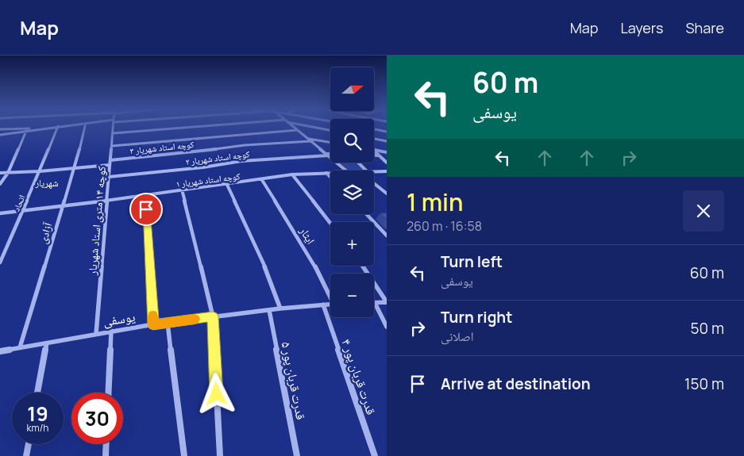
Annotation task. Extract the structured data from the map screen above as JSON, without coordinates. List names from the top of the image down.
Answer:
{
  "streets": {
    "street": [
      "کوچه استاد شهریار ۳",
      "کوچه استاد شهریار ۲",
      "کوچه استاد شهریار ۱",
      "اتحاد",
      "کوچه ۱۴ متری استاد شهریار",
      "آزادی",
      "ایثار",
      "یوسفی",
      "قدرت قربان پور ۴",
      "قدرت قربان پور ۵"
    ]
  },
  "crossings": [
    ["کوچه استاد شهریار ۳", "کوچه ۱۴ متری استاد شهریار"],
    ["کوچه استاد شهریار ۲", "کوچه ۱۴ متری استاد شهریار"],
    ["کوچه استاد شهریار ۱", "اتحاد"],
    ["کوچه استاد شهریار ۱", "کوچه ۱۴ متری استاد شهریار"],
    ["کوچه استاد شهریار ۱", "آزادی"],
    ["کوچه استاد شهریار ۱", "ایثار"],
    ["کوچه ۱۴ متری استاد شهریار", "یوسفی"],
    ["آزادی", "یوسفی"],
    ["یوسفی", "قدرت قربان پور ۴"],
    ["یوسفی", "قدرت قربان پور ۵"]
  ],
  "districts": ["شهریار"],
  "north": "right",
  "page": {
    "header": "Map",
    "nav": ["Map", "Layers", "Share"],
    "turn": ["60 m", "یوسفی"],
    "map_buttons": ["+", "−"],
    "heading": ["1 min", "260 m · 16:58"],
    "list": [
      {
        "name": "Turn left",
        "note": "یوسفی",
        "value": "60 m"
      },
      {
        "name": "Turn right",
        "note": "اصلانی",
        "value": "50 m"
      },
      {
        "name": "Arrive at destination",
        "value": "150 m"
      }
    ],
    "speed": "19 km/h",
    "limit": "30"
  }
}
